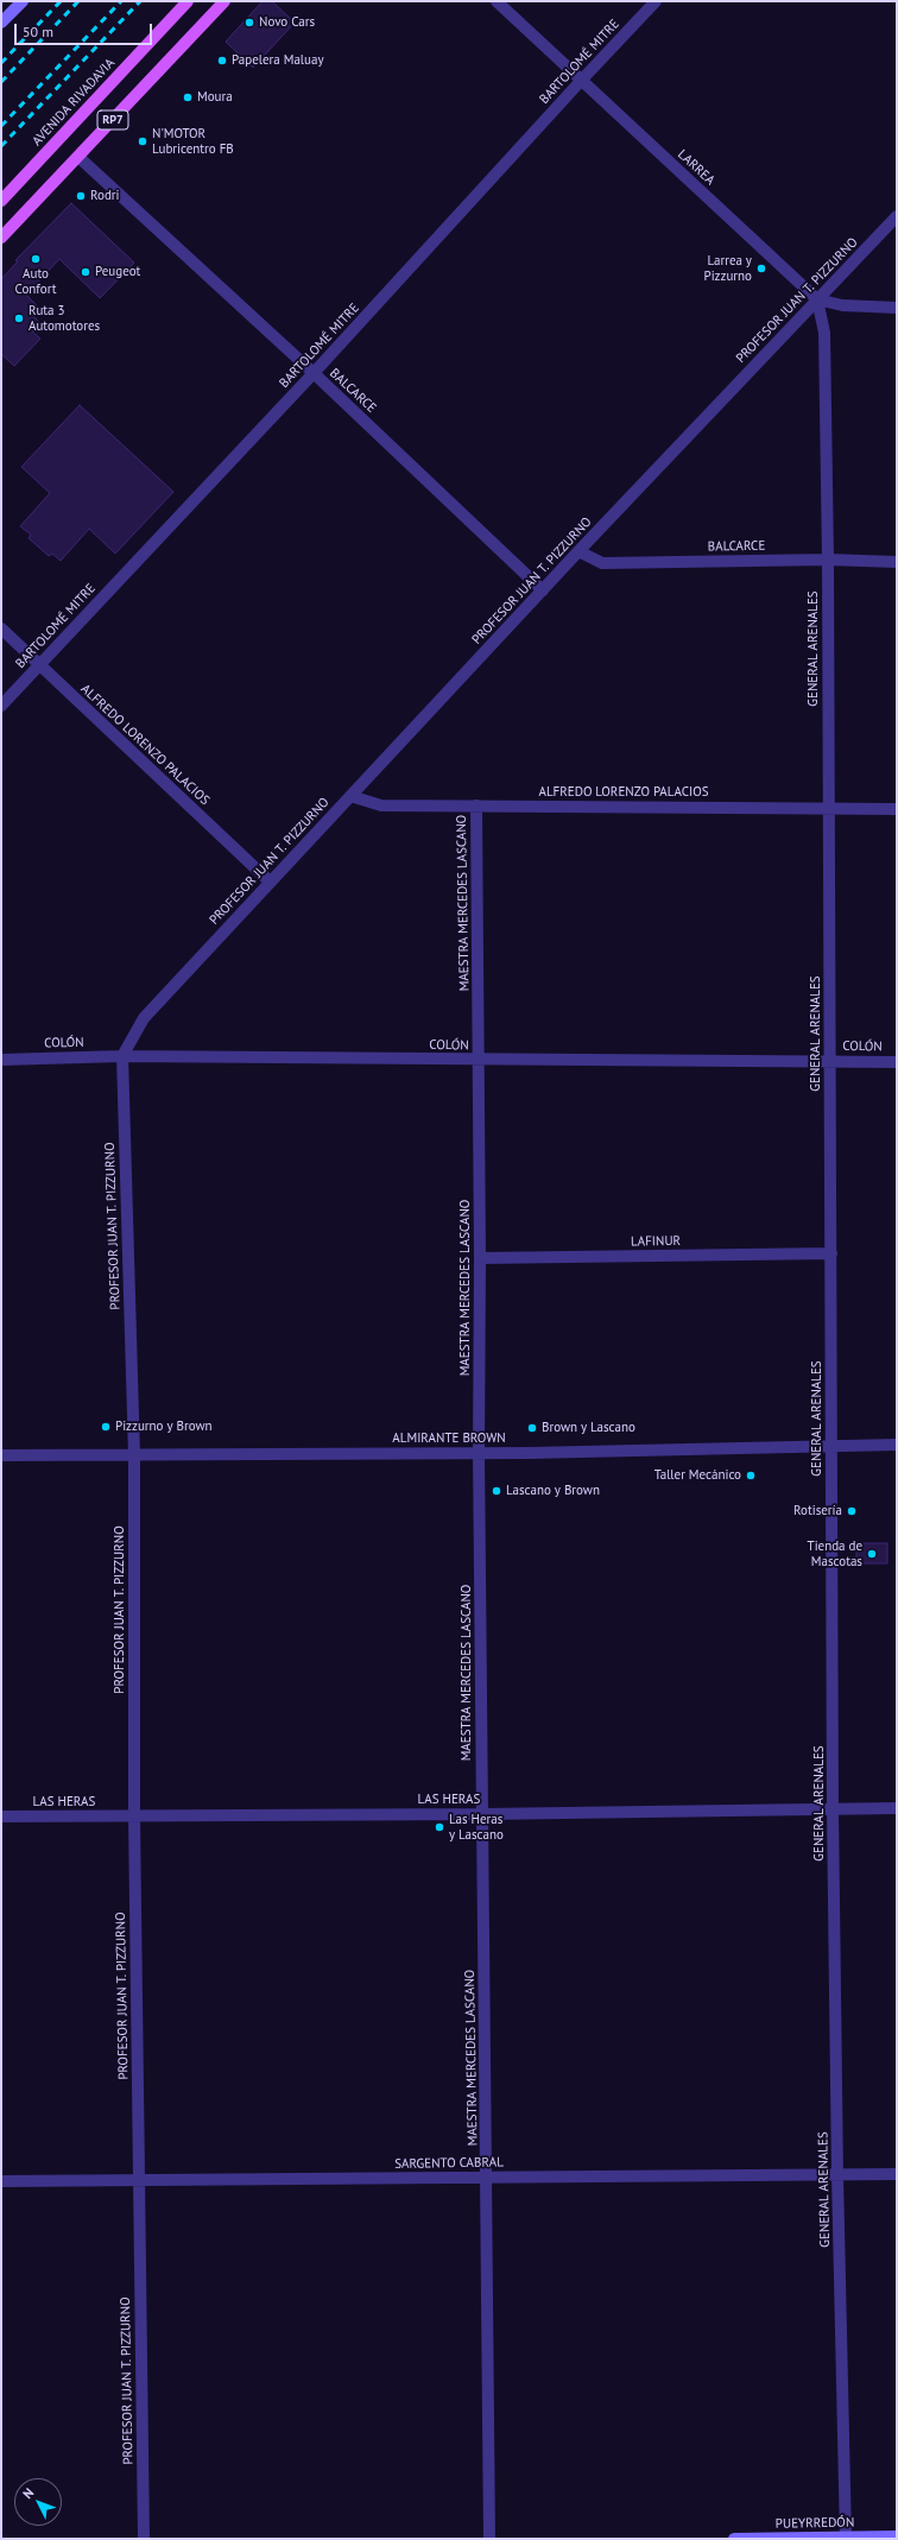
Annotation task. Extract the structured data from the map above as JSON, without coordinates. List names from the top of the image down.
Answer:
{
  "streets": {
    "main road": ["AVENIDA RIVADAVIA", "RP7"],
    "street": [
      "BARTOLOMÉ MITRE",
      "LARREA",
      "PROFESOR JUAN T. PIZZURNO",
      "BALCARCE",
      "GENERAL ARENALES",
      "ALFREDO LORENZO PALACIOS",
      "MAESTRA MERCEDES LASCANO",
      "COLÓN",
      "LAFINUR",
      "ALMIRANTE BROWN",
      "LAS HERAS",
      "SARGENTO CABRAL",
      "PUEYRREDÓN"
    ]
  },
  "crossings": [
    ["BARTOLOMÉ MITRE", "LARREA"],
    ["BARTOLOMÉ MITRE", "BALCARCE"],
    ["BARTOLOMÉ MITRE", "ALFREDO LORENZO PALACIOS"],
    ["RP7", "BALCARCE"],
    ["LARREA", "PROFESOR JUAN T. PIZZURNO"],
    ["LARREA", "GENERAL ARENALES"],
    ["PROFESOR JUAN T. PIZZURNO", "BALCARCE"],
    ["PROFESOR JUAN T. PIZZURNO", "GENERAL ARENALES"],
    ["PROFESOR JUAN T. PIZZURNO", "ALFREDO LORENZO PALACIOS"],
    ["PROFESOR JUAN T. PIZZURNO", "COLÓN"],
    ["PROFESOR JUAN T. PIZZURNO", "ALMIRANTE BROWN"],
    ["PROFESOR JUAN T. PIZZURNO", "LAS HERAS"],
    ["PROFESOR JUAN T. PIZZURNO", "SARGENTO CABRAL"],
    ["BALCARCE", "GENERAL ARENALES"],
    ["GENERAL ARENALES", "ALFREDO LORENZO PALACIOS"],
    ["GENERAL ARENALES", "COLÓN"],
    ["GENERAL ARENALES", "LAFINUR"],
    ["GENERAL ARENALES", "ALMIRANTE BROWN"],
    ["GENERAL ARENALES", "LAS HERAS"],
    ["GENERAL ARENALES", "SARGENTO CABRAL"],
    ["GENERAL ARENALES", "PUEYRREDÓN"],
    ["ALFREDO LORENZO PALACIOS", "MAESTRA MERCEDES LASCANO"],
    ["MAESTRA MERCEDES LASCANO", "COLÓN"],
    ["MAESTRA MERCEDES LASCANO", "LAFINUR"],
    ["MAESTRA MERCEDES LASCANO", "ALMIRANTE BROWN"],
    ["MAESTRA MERCEDES LASCANO", "LAS HERAS"],
    ["MAESTRA MERCEDES LASCANO", "SARGENTO CABRAL"]
  ],
  "places": [
    "Novo Cars",
    "Papelera Maluay",
    "Moura",
    "N'MOTOR Lubricentro FB",
    "Rodri",
    "Auto Confort",
    "Larrea y Pizzurno",
    "Peugeot",
    "Ruta 3 Automotores",
    "Pizzurno y Brown",
    "Brown y Lascano",
    "Taller Mecánico",
    "Lascano y Brown",
    "Rotisería",
    "Tienda de Mascotas",
    "Las Heras y Lascano"
  ],
  "scale_bar": "50 m",
  "north": "top left"
}
